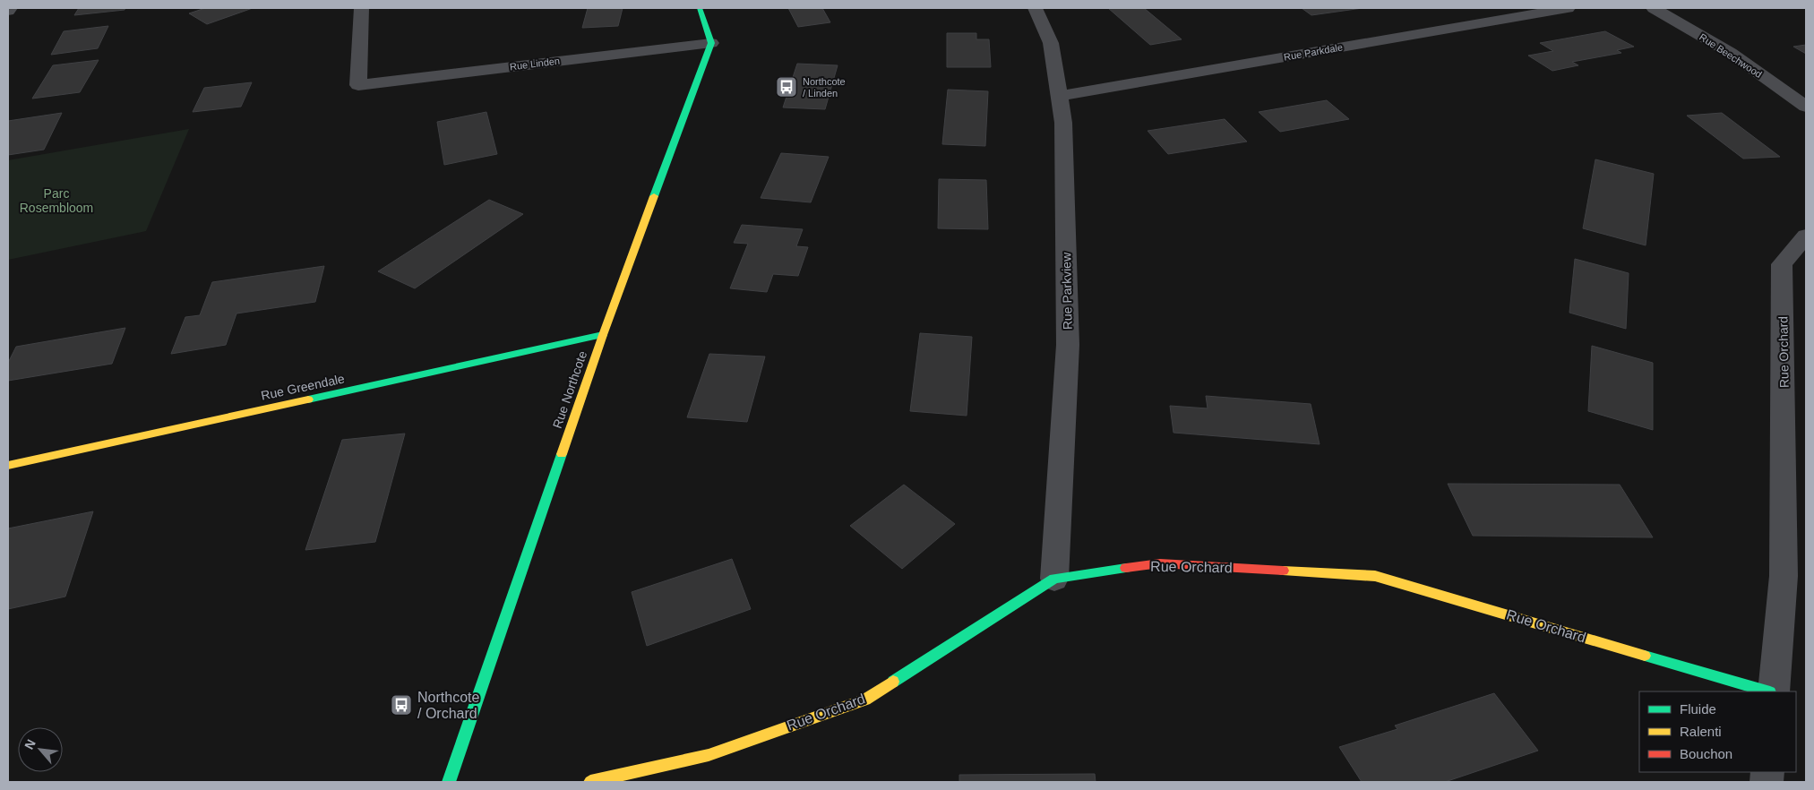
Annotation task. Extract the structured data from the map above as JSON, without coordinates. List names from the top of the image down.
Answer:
{
  "streets": {
    "street": [
      "Rue Parkdale",
      "Rue Beechwood",
      "Rue Linden",
      "Rue Parkview",
      "Rue Orchard",
      "Rue Greendale",
      "Rue Northcote"
    ]
  },
  "crossings": [
    ["Rue Parkdale", "Rue Parkview"],
    ["Rue Linden", "Rue Northcote"],
    ["Rue Parkview", "Rue Orchard"],
    ["Rue Greendale", "Rue Northcote"]
  ],
  "parks": ["Parc Rosembloom"],
  "places": {
    "bus stop": ["Northcote / Linden", "Northcote / Orchard"]
  },
  "legend": ["Fluide", "Ralenti", "Bouchon"],
  "north": "top left"
}
